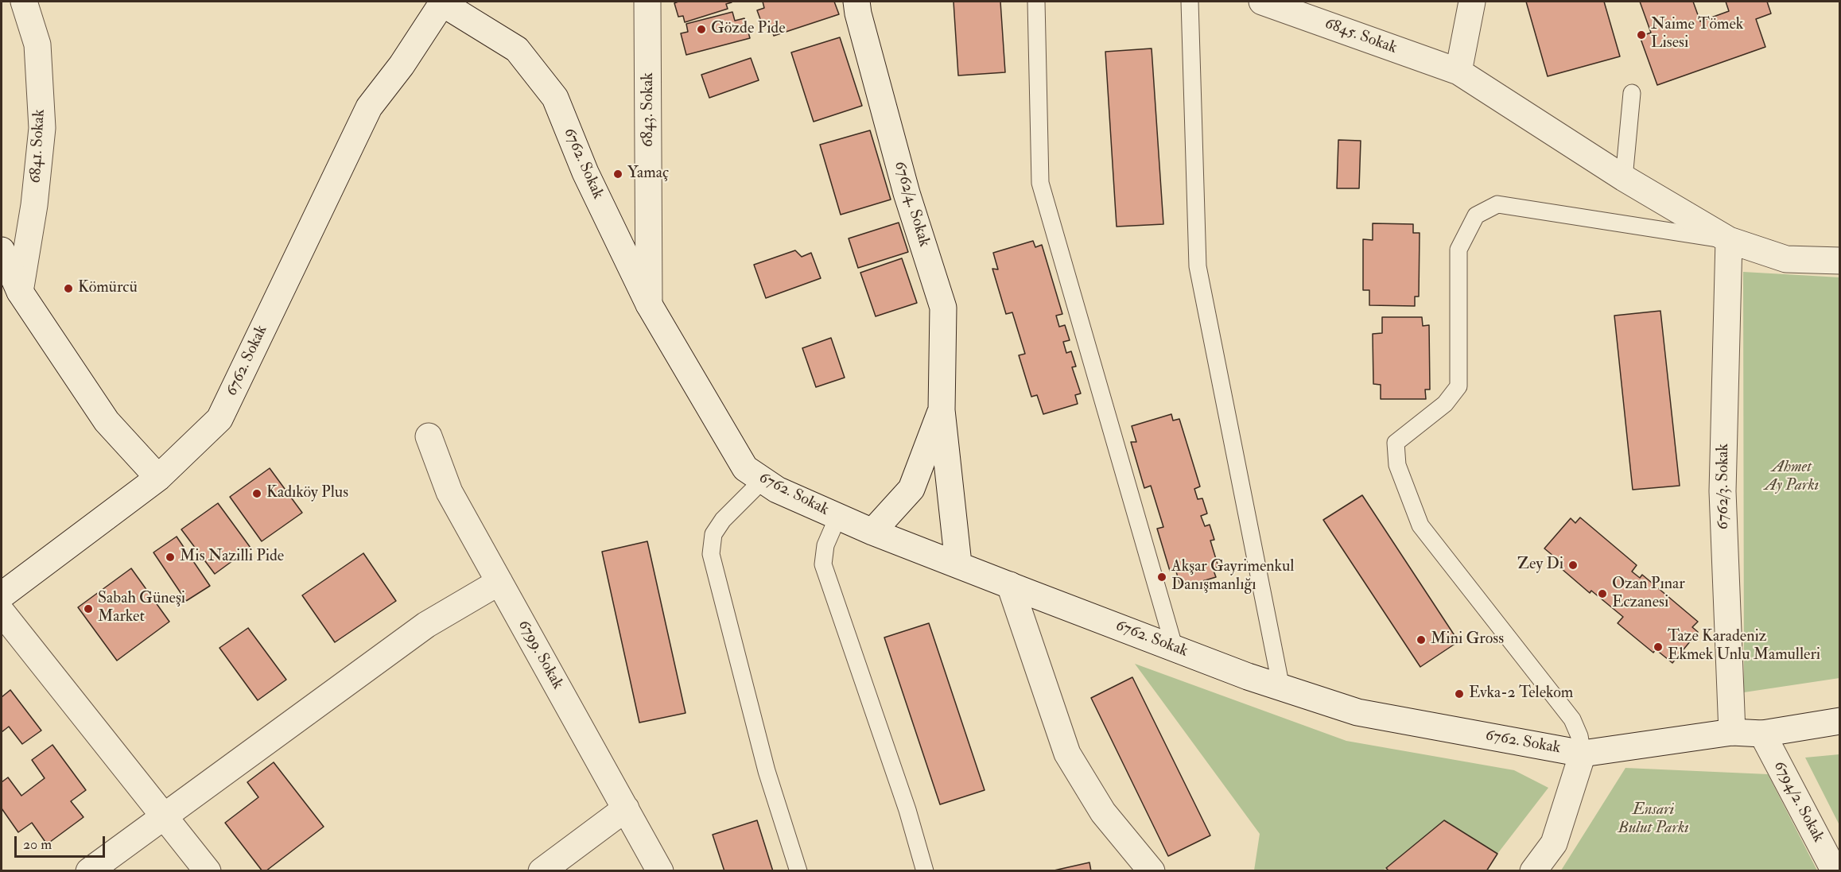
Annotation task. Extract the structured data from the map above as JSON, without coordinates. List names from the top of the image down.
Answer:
{
  "streets": {
    "street": [
      "6845. Sokak",
      "6843. Sokak",
      "6841. Sokak",
      "6762. Sokak",
      "6762/4. Sokak",
      "6762/3. Sokak",
      "6799. Sokak",
      "6794/2. Sokak"
    ]
  },
  "crossings": [
    ["6845. Sokak", "6762/3. Sokak"],
    ["6843. Sokak", "6762. Sokak"],
    ["6762. Sokak", "6762/4. Sokak"],
    ["6762. Sokak", "6762/3. Sokak"],
    ["6762. Sokak", "6794/2. Sokak"]
  ],
  "parks": ["Ahmet Ay Parkı", "Ensari Bulut Parkı"],
  "places": [
    "Gözde Pide",
    "Naime Tömek Lisesi",
    "Yamaç",
    "Kömürcü",
    "Kadıköy Plus",
    "Mis Nazilli Pide",
    "Zey Di",
    "Akşar Gayrimenkul Danışmanlığı",
    "Ozan Pınar Eczanesi",
    "Sabah Güneşi Market",
    "Mini Gross",
    "Taze Karadeniz Ekmek Unlu Mamulleri",
    "Evka-2 Telekom"
  ],
  "scale_bar": "20 m"
}
